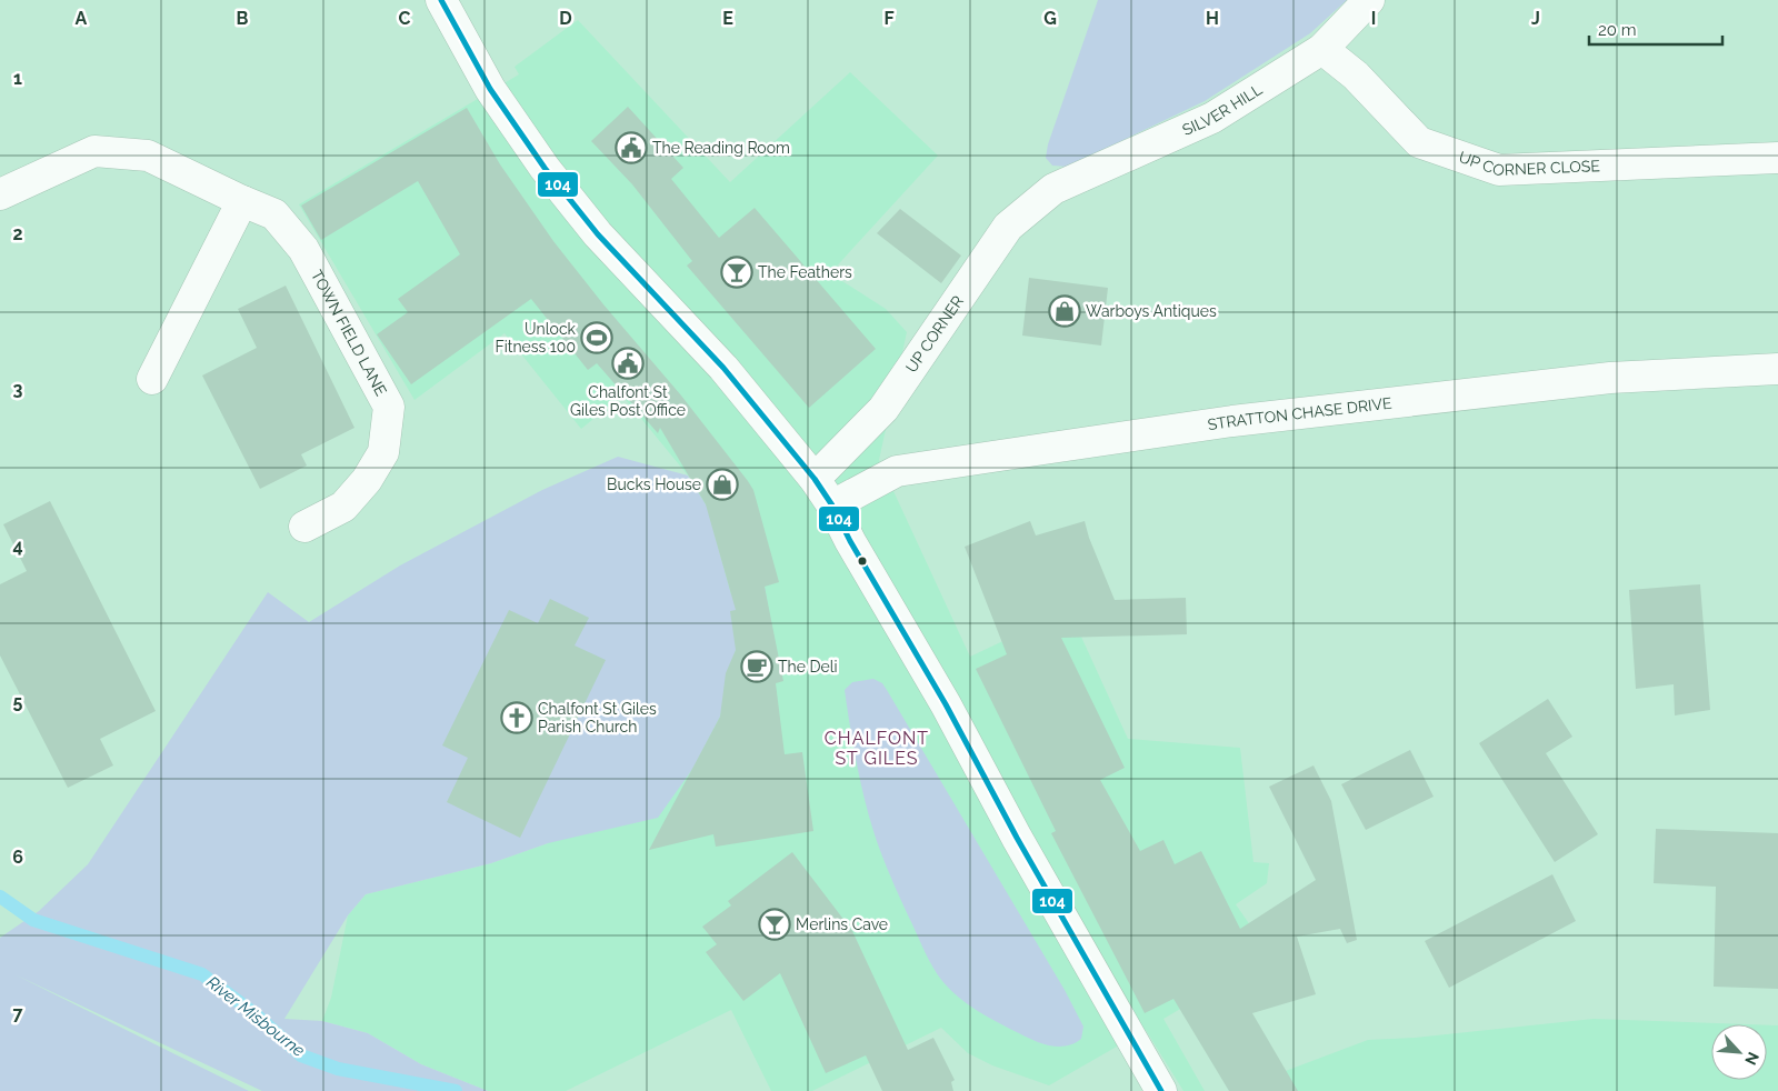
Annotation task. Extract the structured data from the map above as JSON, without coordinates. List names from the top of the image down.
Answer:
{
  "streets": {
    "street": [
      "SILVER HILL",
      "UP CORNER CLOSE",
      "TOWN FIELD LANE",
      "UP CORNER",
      "STRATTON CHASE DRIVE"
    ]
  },
  "crossings": [
    ["SILVER HILL", "UP CORNER CLOSE"],
    ["SILVER HILL", "UP CORNER"]
  ],
  "districts": ["CHALFONT ST GILES"],
  "water": ["River Misbourne"],
  "places": {
    "public building": ["The Reading Room", "Chalfont St Giles Post Office"],
    "bar": ["The Feathers", "Merlins Cave"],
    "shop": ["Warboys Antiques", "Bucks House"],
    "sports": ["Unlock Fitness 100"],
    "cafe": ["The Deli"],
    "church": ["Chalfont St Giles Parish Church"]
  },
  "lines": ["transit line 104"],
  "scale_bar": "20 m",
  "north": "bottom right",
  "grid": {
    "columns": [
      "A",
      "B",
      "C",
      "D",
      "E",
      "F",
      "G",
      "H",
      "I",
      "J"
    ],
    "rows": [
      "1",
      "2",
      "3",
      "4",
      "5",
      "6",
      "7"
    ]
  }
}
